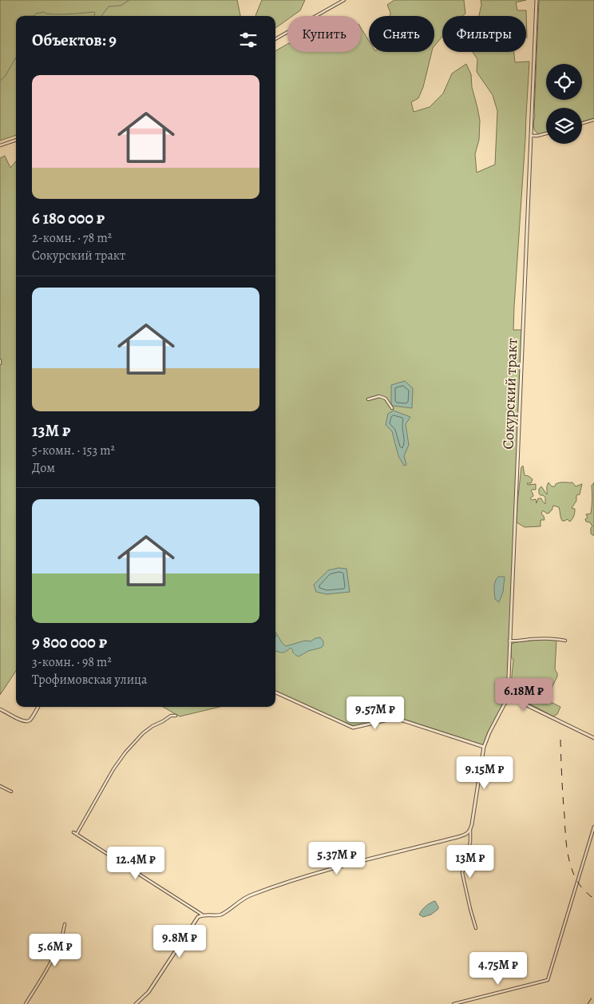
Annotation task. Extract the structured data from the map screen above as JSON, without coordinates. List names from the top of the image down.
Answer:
{
  "streets": {
    "street": ["Сокурский тракт"]
  },
  "page": {
    "chip": ["Купить", "Снять", "Фильтры"],
    "heading": "Объектов: 9",
    "list": [
      {
        "name": "6 180 000 ₽",
        "note": "2-комн. · 78 m² · Сокурский тракт"
      },
      {
        "name": "13M ₽",
        "note": "5-комн. · 153 m² · Дом"
      },
      {
        "name": "9 800 000 ₽",
        "note": "3-комн. · 98 m² · Трофимовская улица"
      }
    ],
    "price": [
      "6.18M ₽",
      "9.57M ₽",
      "9.15M ₽",
      "5.37M ₽",
      "13M ₽",
      "12.4M ₽",
      "9.8M ₽",
      "5.6M ₽",
      "4.75M ₽"
    ]
  }
}
